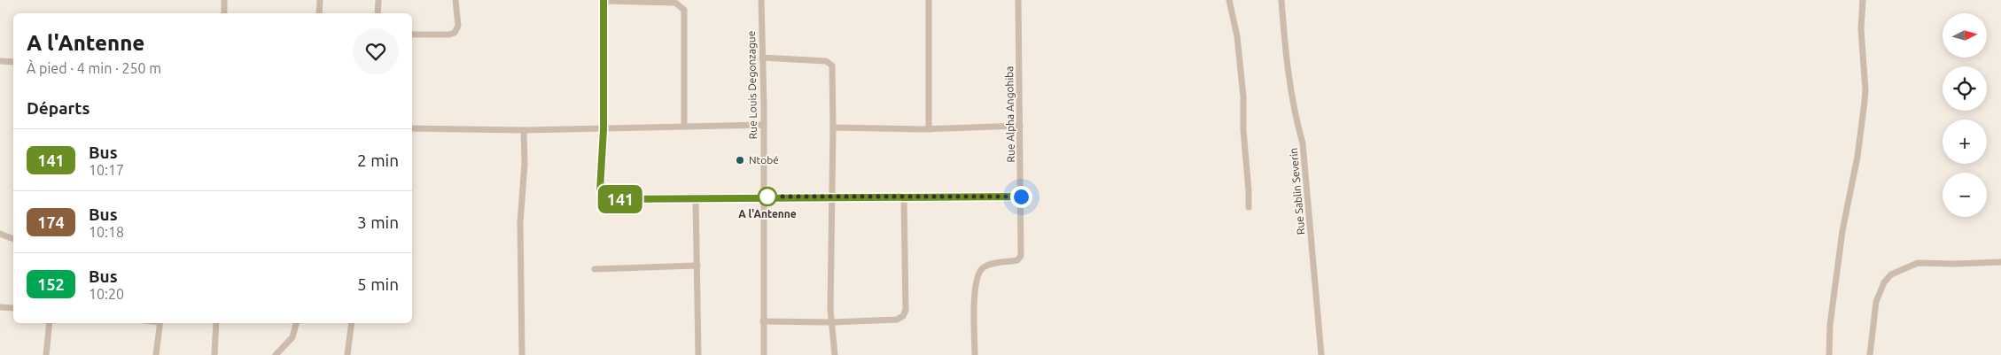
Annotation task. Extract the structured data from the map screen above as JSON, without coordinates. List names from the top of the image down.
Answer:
{
  "streets": {
    "street": ["Rue Louis Degonzague", "Rue Alpha Angohiba", "Rue Sablin Severin"]
  },
  "places": ["Ntobé", "A l'Antenne"],
  "lines": ["bus line 141"],
  "north": "right",
  "page": {
    "on_map": "141",
    "map_buttons": ["+", "−"],
    "heading": [
      ["A l'Antenne", "À pied · 4 min · 250 m"],
      "Départs"
    ],
    "list": [
      {
        "mark": "141",
        "name": "Bus",
        "note": "10:17",
        "value": "2 min"
      },
      {
        "mark": "174",
        "name": "Bus",
        "note": "10:18",
        "value": "3 min"
      },
      {
        "mark": "152",
        "name": "Bus",
        "note": "10:20",
        "value": "5 min"
      }
    ]
  }
}
